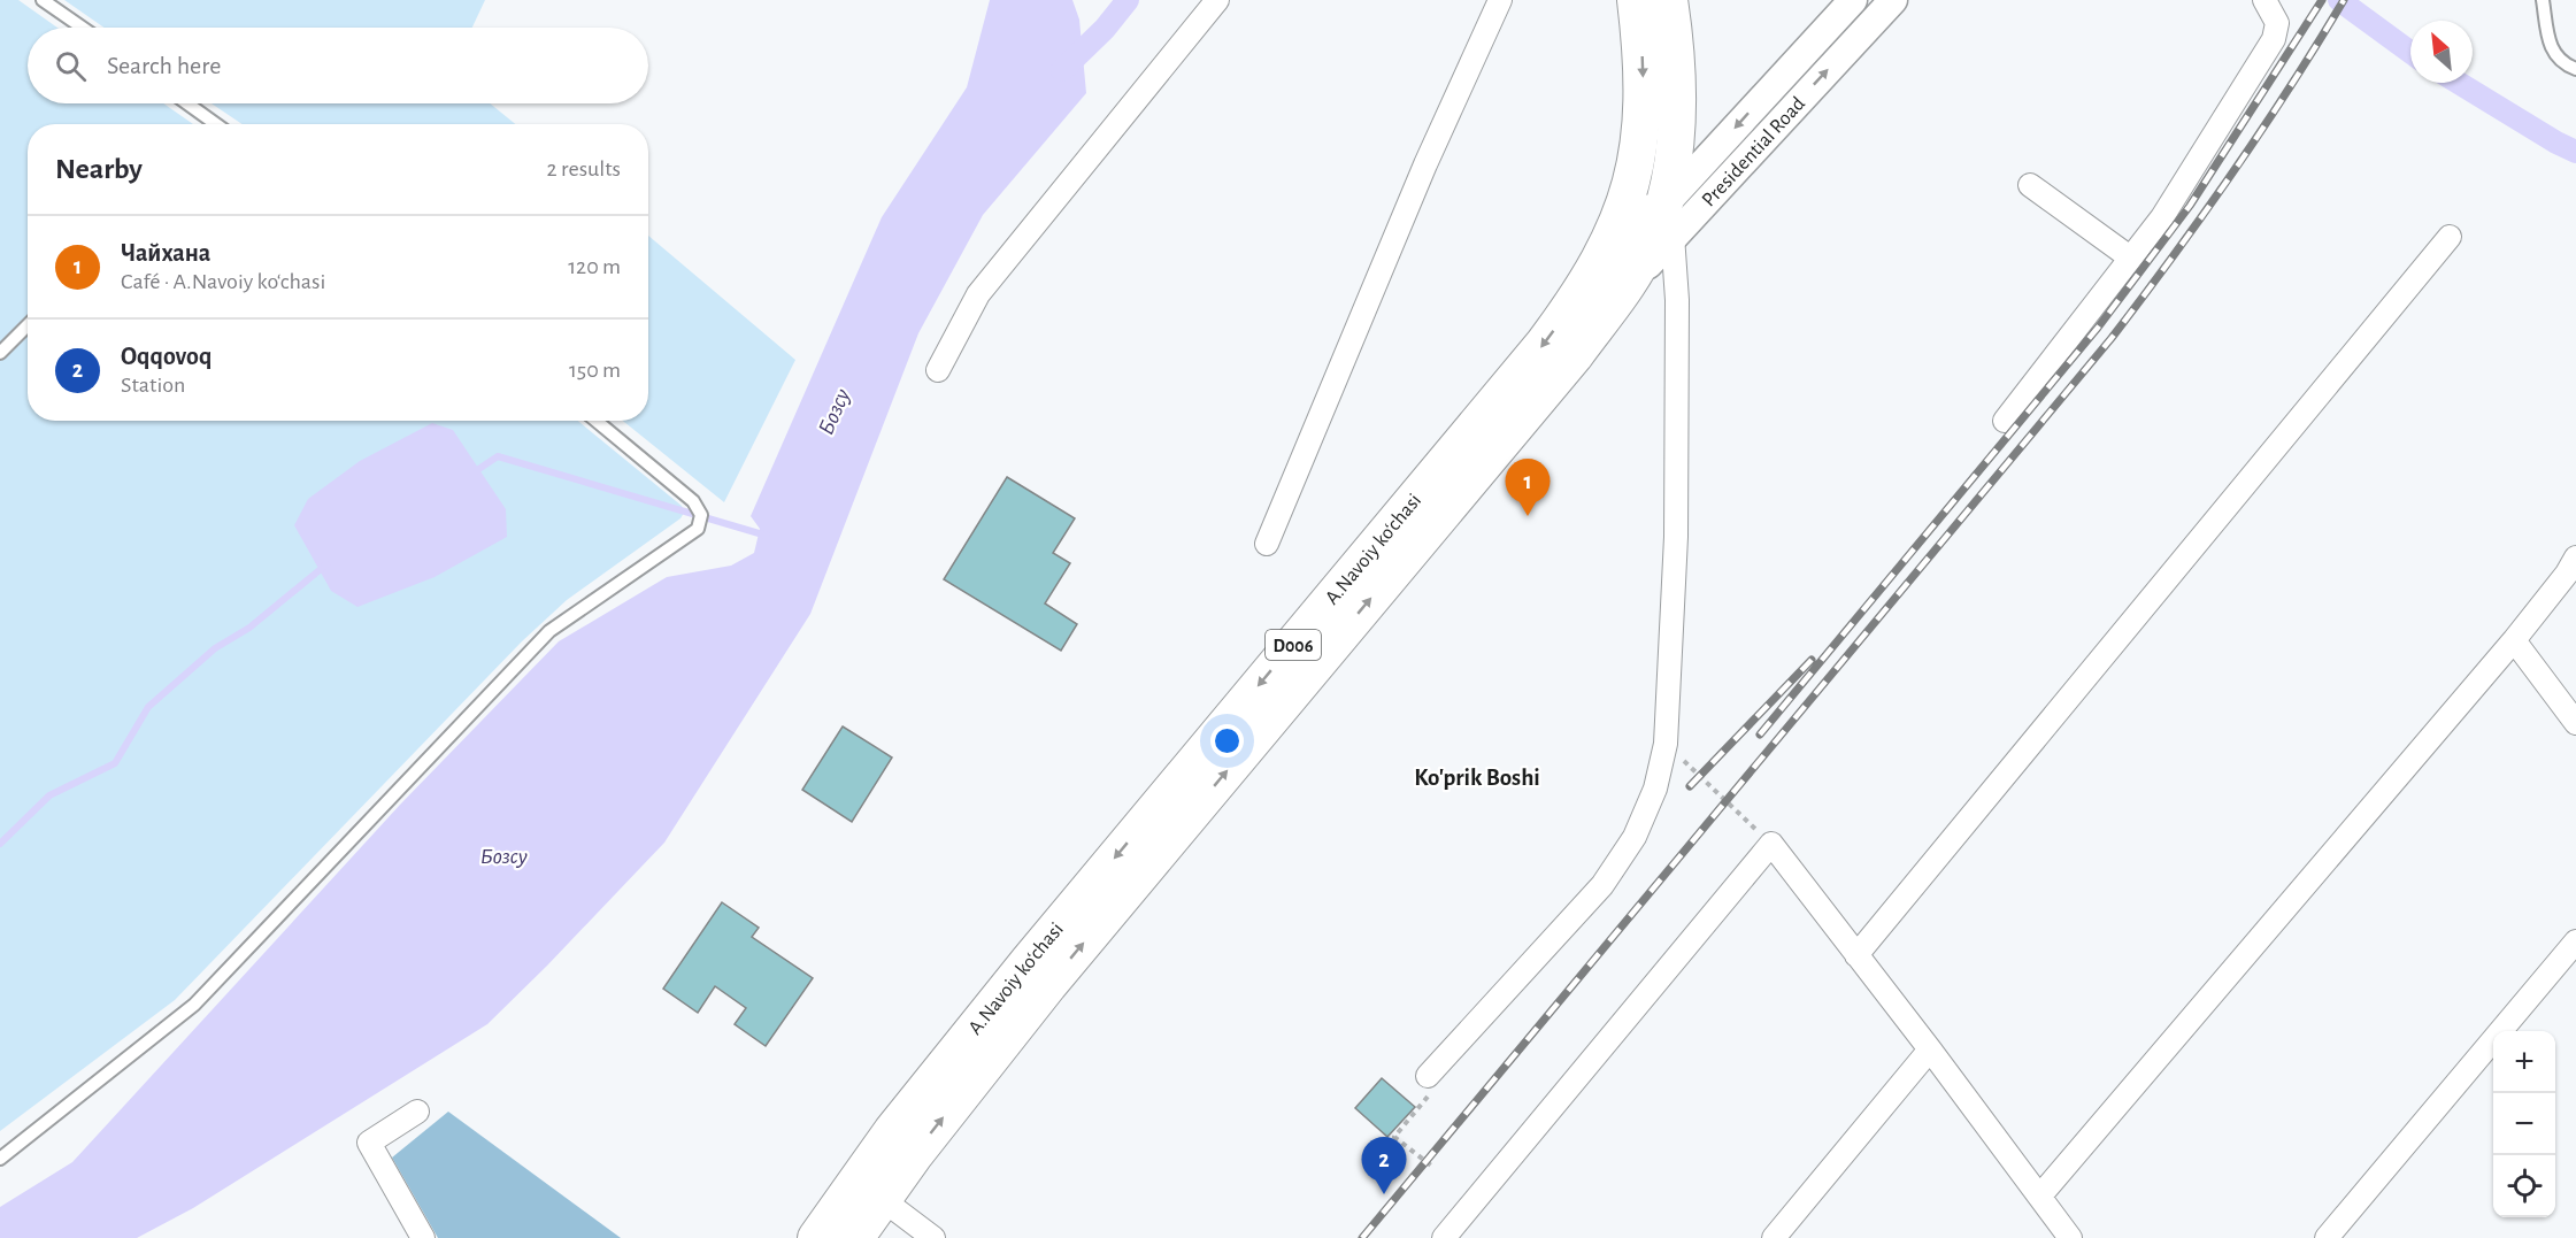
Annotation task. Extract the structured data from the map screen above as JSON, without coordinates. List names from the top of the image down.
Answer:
{
  "streets": {
    "main road": ["D006"],
    "street": ["Presidential Road"]
  },
  "crossings": [
    ["Presidential Road", "D006"]
  ],
  "districts": ["Ko'prik Boshi"],
  "water": ["Бозсу"],
  "north": "top left",
  "page": {
    "search": "Search here",
    "heading": ["Nearby", "2 results"],
    "list": [
      {
        "mark": "1",
        "name": "Чайхана",
        "note": "Café · A.Navoiy ko‘chasi",
        "value": "120 m"
      },
      {
        "mark": "2",
        "name": "Oqqovoq",
        "note": "Station",
        "value": "150 m"
      }
    ],
    "pins": ["1", "2"],
    "map_buttons": ["+", "−"]
  }
}
